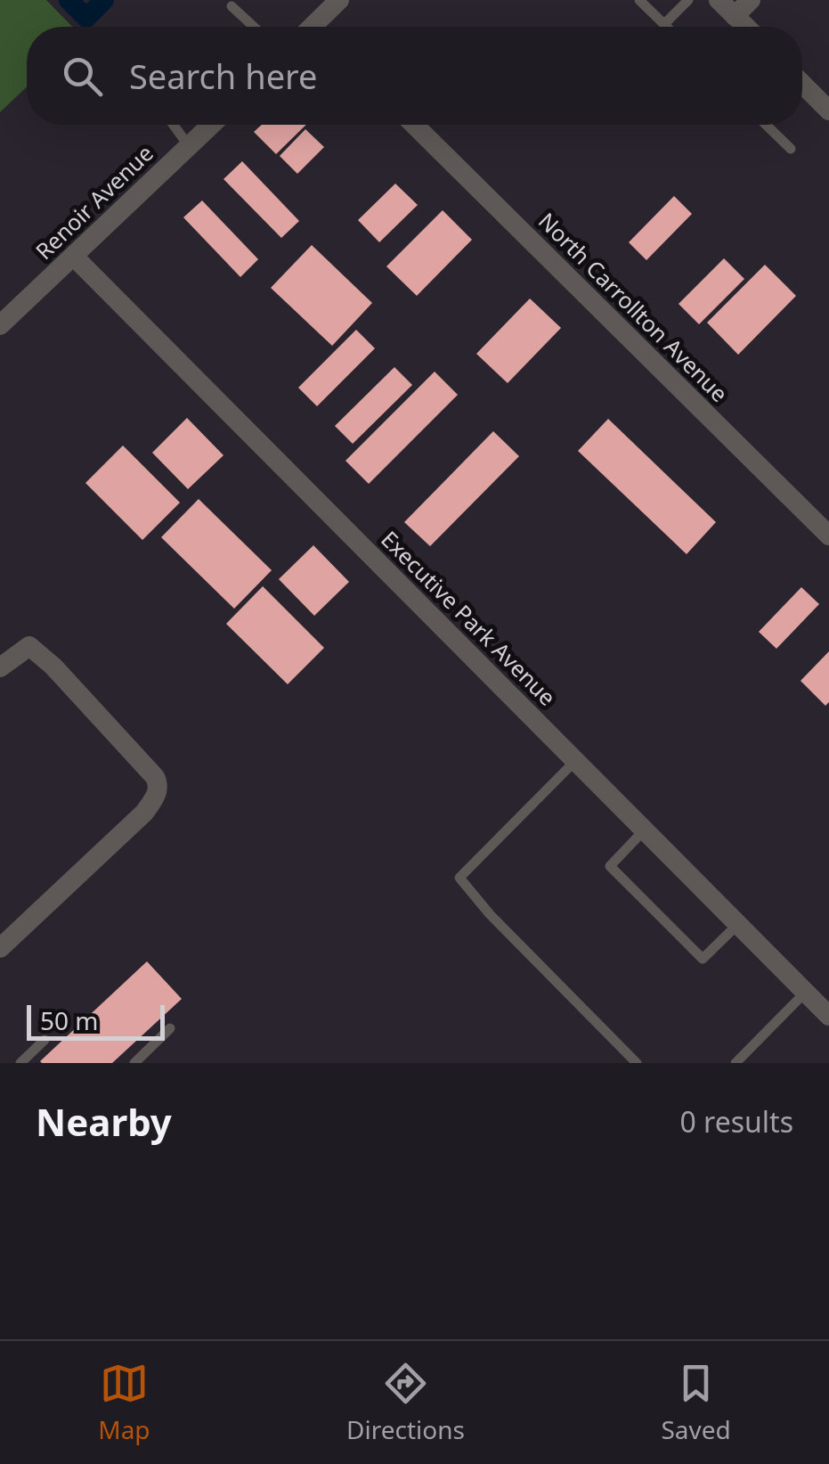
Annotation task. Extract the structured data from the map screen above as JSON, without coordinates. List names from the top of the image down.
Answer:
{
  "streets": {
    "street": ["Renoir Avenue", "North Carrollton Avenue", "Executive Park Avenue"]
  },
  "crossings": [
    ["Renoir Avenue", "Executive Park Avenue"]
  ],
  "scale_bar": "50 m",
  "page": {
    "search": "Search here",
    "scale": "50 m",
    "heading": ["Nearby", "0 results"],
    "nav": ["Map", "Directions", "Saved"]
  }
}
